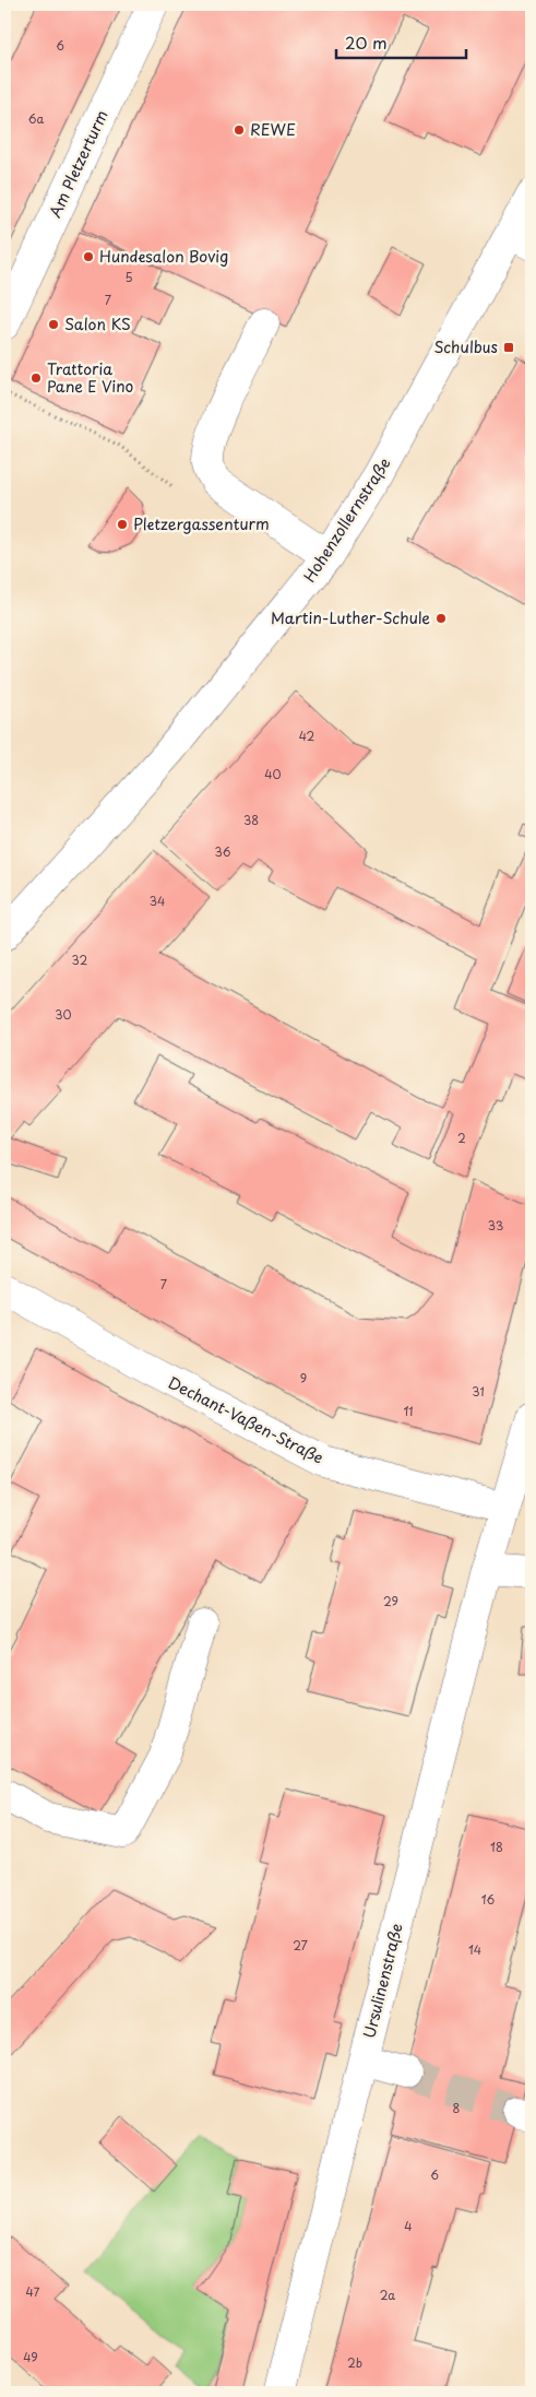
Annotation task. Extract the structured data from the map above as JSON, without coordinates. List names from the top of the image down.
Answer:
{
  "streets": {
    "street": [
      "Am Pletzerturm",
      "Hohenzollernstraße",
      "Dechant-Vaßen-Straße",
      "Ursulinenstraße"
    ]
  },
  "crossings": [
    ["Dechant-Vaßen-Straße", "Ursulinenstraße"]
  ],
  "places": {
    "other": [
      "REWE",
      "Hundesalon Bovig",
      "Salon KS",
      "Trattoria Pane E Vino",
      "Pletzergassenturm",
      "Martin-Luther-Schule"
    ],
    "transit": ["Schulbus"]
  },
  "house_numbers": [
    "6",
    "6a",
    "5",
    "7",
    "42",
    "40",
    "38",
    "36",
    "34",
    "32",
    "30",
    "2",
    "33",
    "7",
    "9",
    "31",
    "11",
    "29",
    "18",
    "16",
    "27",
    "14",
    "8",
    "6",
    "4",
    "47",
    "2a",
    "49",
    "2b"
  ],
  "scale_bar": "20 m"
}
